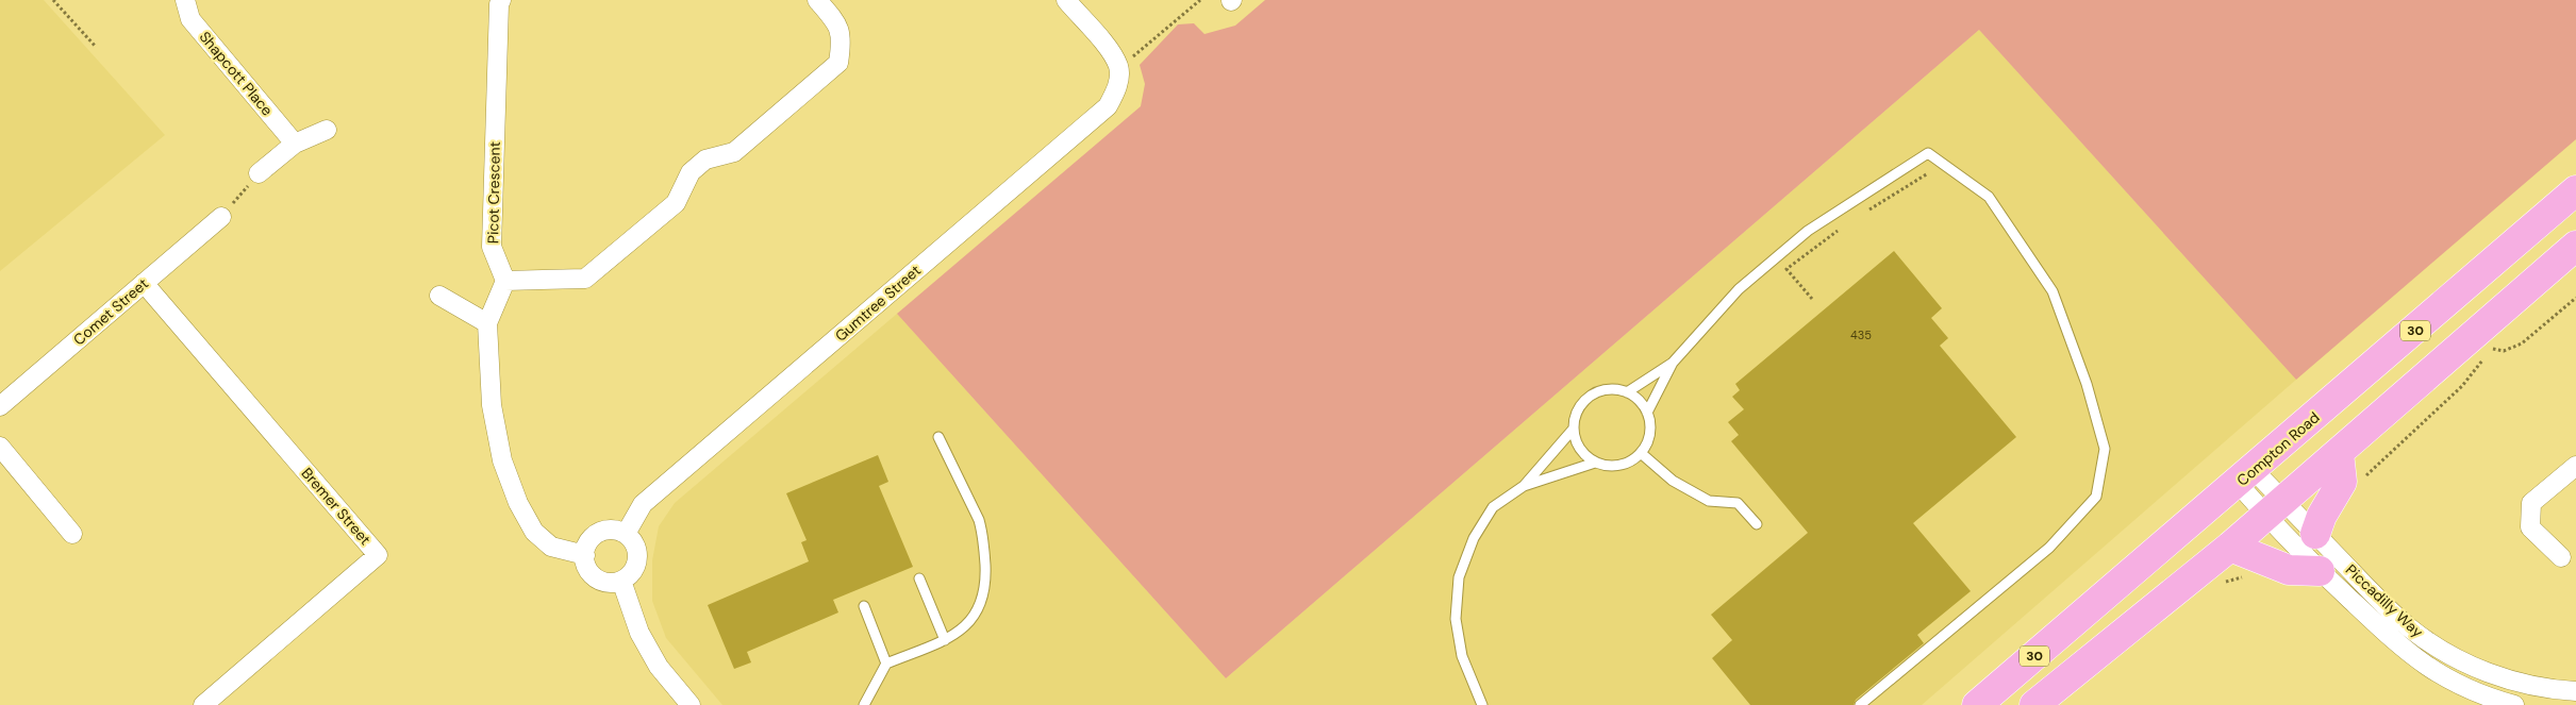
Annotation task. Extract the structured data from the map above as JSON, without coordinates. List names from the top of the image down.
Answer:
{
  "streets": {
    "main road": ["30", "Compton Road"],
    "street": [
      "Shapcott Place",
      "Picot Crescent",
      "Gumtree Street",
      "Comet Street",
      "Bremer Street",
      "Piccadilly Way"
    ]
  },
  "crossings": [
    ["Comet Street", "Bremer Street"],
    ["30", "Piccadilly Way"],
    ["Compton Road", "Piccadilly Way"]
  ],
  "house_numbers": ["435"]
}
